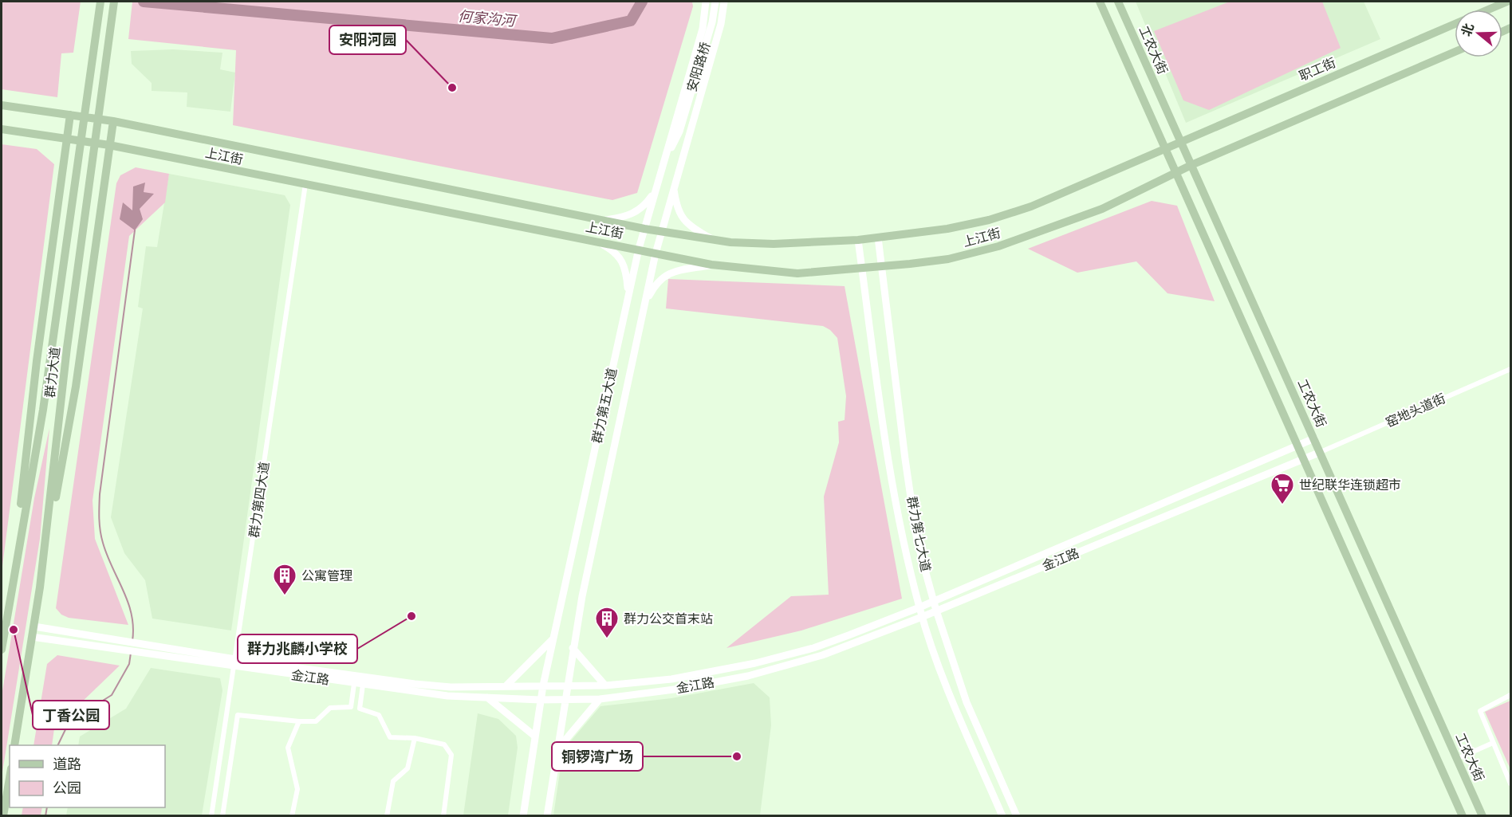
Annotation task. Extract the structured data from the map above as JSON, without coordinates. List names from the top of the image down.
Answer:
{
  "streets": {
    "main road": [
      "工农大街",
      "安阳路桥",
      "职工街",
      "上江街",
      "群力大道",
      "群力第五大道",
      "群力第七大道",
      "金江路"
    ],
    "street": ["窑地头道街", "群力第四大道"]
  },
  "crossings": [
    ["工农大街", "职工街"],
    ["工农大街", "上江街"],
    ["工农大街", "窑地头道街"],
    ["工农大街", "金江路"],
    ["安阳路桥", "群力第五大道"],
    ["职工街", "上江街"],
    ["上江街", "群力第五大道"],
    ["上江街", "群力第四大道"],
    ["上江街", "群力第七大道"],
    ["群力大道", "金江路"],
    ["群力第五大道", "金江路"],
    ["窑地头道街", "金江路"],
    ["群力第四大道", "金江路"],
    ["群力第七大道", "金江路"]
  ],
  "water": ["何家沟河"],
  "places": {
    "other": [
      "安阳河园",
      "群力兆麟小学校",
      "丁香公园",
      "铜锣湾广场"
    ],
    "supermarket": ["世纪联华连锁超市"],
    "building": ["公寓管理", "群力公交首末站"]
  },
  "legend": ["道路", "公园"],
  "north": "left"
}
